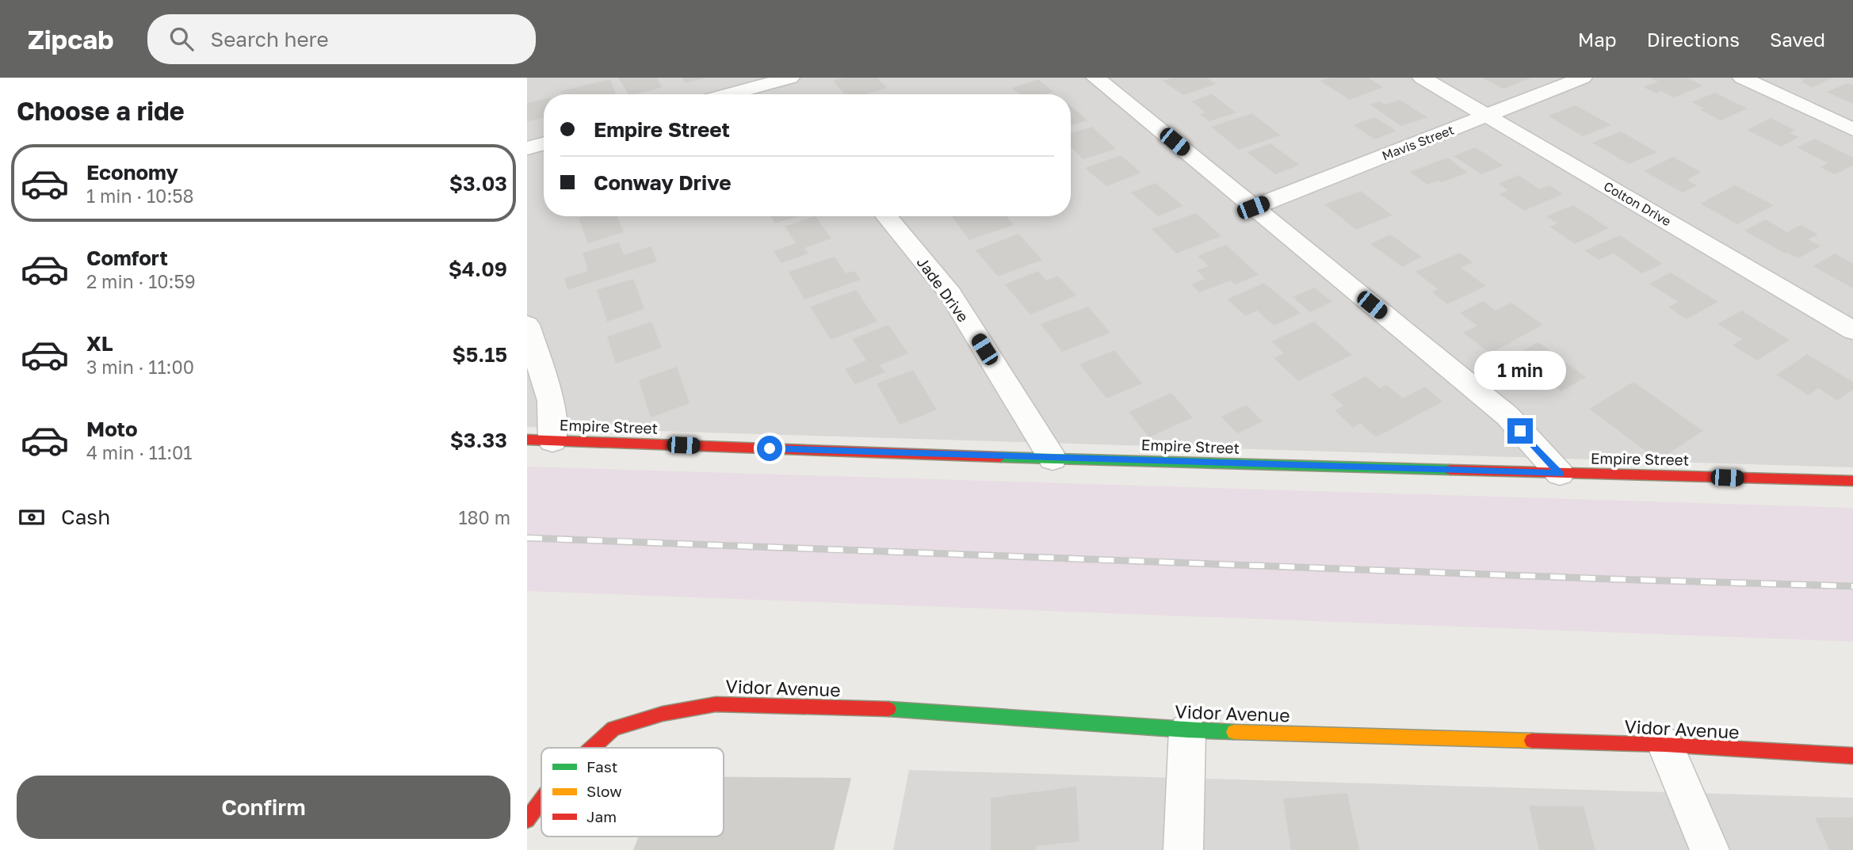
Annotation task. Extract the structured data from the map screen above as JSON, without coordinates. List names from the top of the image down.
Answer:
{
  "streets": {
    "street": [
      "Mavis Street",
      "Colton Drive",
      "Jade Drive",
      "Empire Street",
      "Vidor Avenue"
    ]
  },
  "crossings": [
    ["Mavis Street", "Colton Drive"],
    ["Jade Drive", "Empire Street"]
  ],
  "legend": ["Fast", "Slow", "Jam"],
  "page": {
    "header": "Zipcab",
    "search": "Search here",
    "nav": ["Map", "Directions", "Saved"],
    "heading": "Choose a ride",
    "banner": ["Empire Street", "Conway Drive"],
    "list": [
      {
        "name": "Economy",
        "note": "1 min · 10:58",
        "value": "$3.03"
      },
      {
        "name": "Comfort",
        "note": "2 min · 10:59",
        "value": "$4.09"
      },
      {
        "name": "XL",
        "note": "3 min · 11:00",
        "value": "$5.15"
      },
      {
        "name": "Moto",
        "note": "4 min · 11:01",
        "value": "$3.33"
      }
    ],
    "bubble": "1 min",
    "pay": ["Cash", "180 m"],
    "buttons": "Confirm"
  }
}
